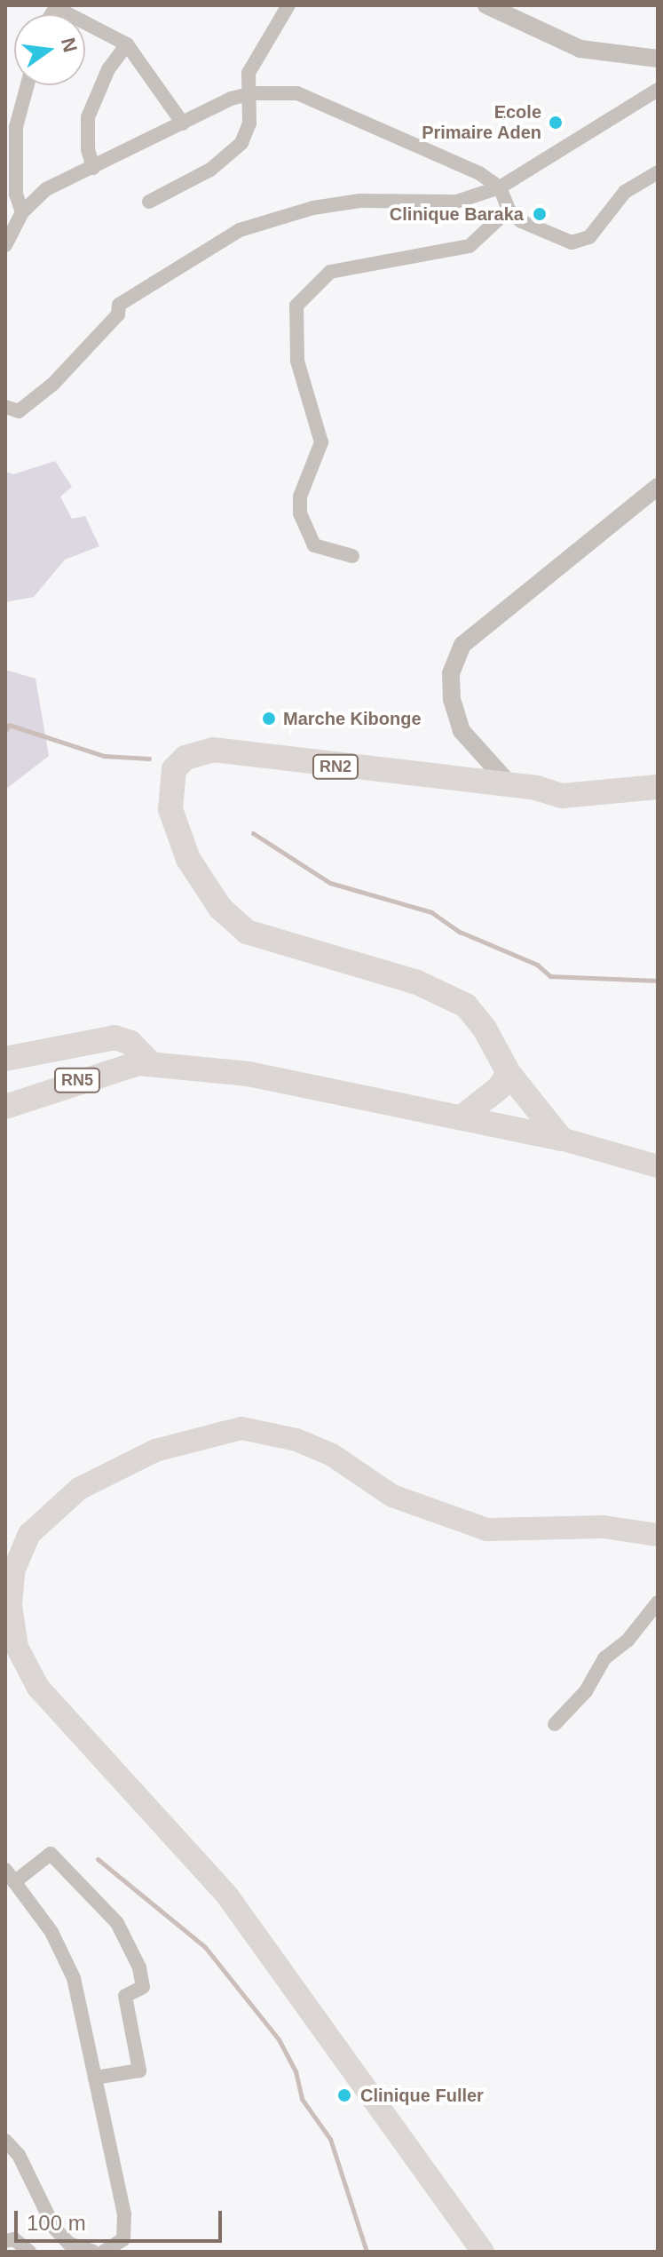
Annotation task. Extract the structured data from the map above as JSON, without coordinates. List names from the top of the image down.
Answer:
{
  "streets": {
    "highway": ["RN2", "RN5"]
  },
  "places": [
    "Ecole Primaire Aden",
    "Clinique Baraka",
    "Marche Kibonge",
    "Clinique Fuller"
  ],
  "scale_bar": "100 m",
  "north": "right"
}
